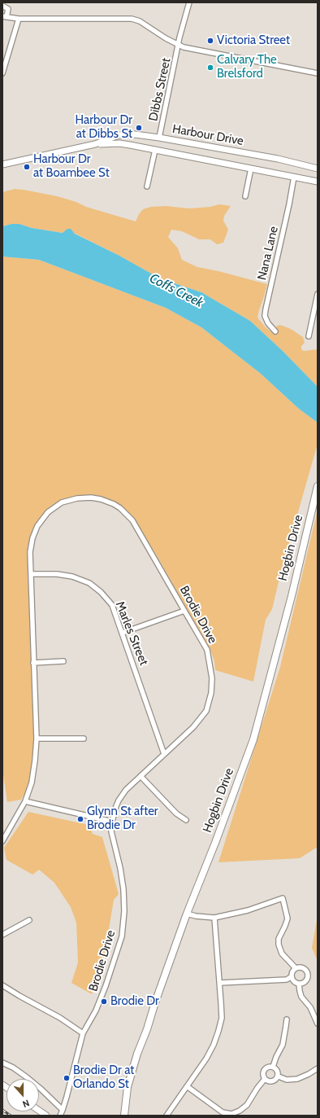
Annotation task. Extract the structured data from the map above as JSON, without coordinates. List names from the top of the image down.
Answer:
{
  "streets": {
    "main road": ["Hogbin Drive"],
    "street": [
      "Dibbs Street",
      "Harbour Drive",
      "Nana Lane",
      "Brodie Drive",
      "Marles Street"
    ]
  },
  "crossings": [
    ["Dibbs Street", "Harbour Drive"],
    ["Harbour Drive", "Nana Lane"],
    ["Brodie Drive", "Marles Street"]
  ],
  "water": ["Coffs Creek"],
  "places": [
    "Victoria Street",
    "Calvary The Brelsford",
    "Harbour Dr at Dibbs St",
    "Harbour Dr at Boambee St",
    "Glynn St after Brodie Dr",
    "Brodie Dr",
    "Brodie Dr at Orlando St"
  ],
  "north": "bottom"
}
